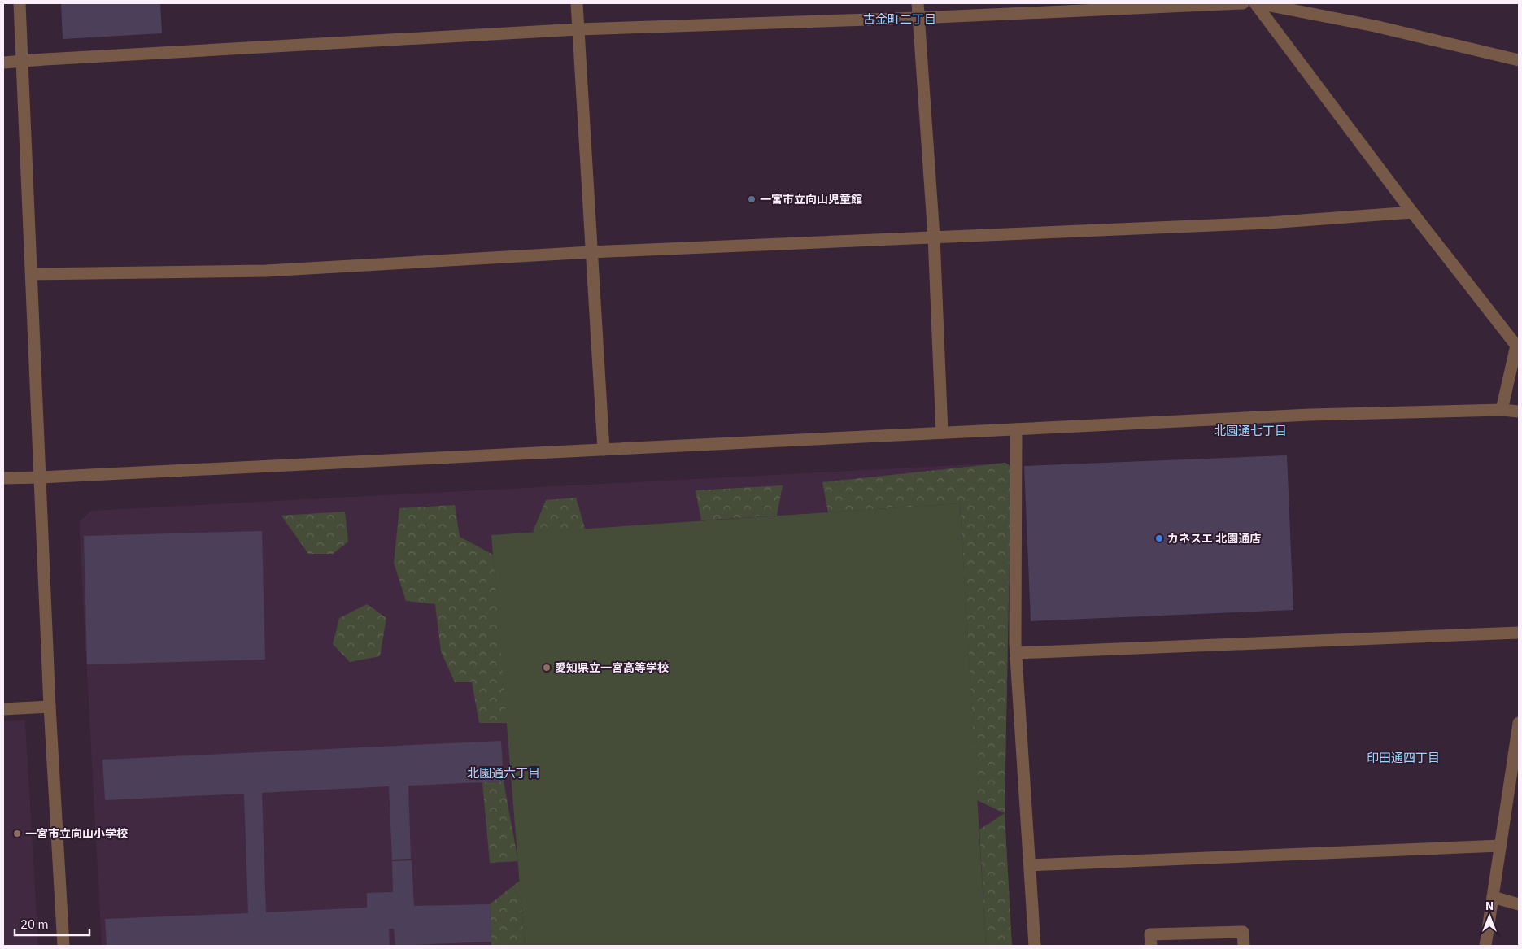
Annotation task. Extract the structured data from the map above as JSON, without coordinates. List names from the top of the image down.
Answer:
{
  "districts": [
    "古金町二丁目",
    "北園通七丁目",
    "印田通四丁目",
    "北園通六丁目"
  ],
  "places": [
    "一宮市立向山児童館",
    "カネスエ 北園通店",
    "愛知県立一宮高等学校",
    "一宮市立向山小学校"
  ],
  "scale_bar": "20 m",
  "north": "top"
}
